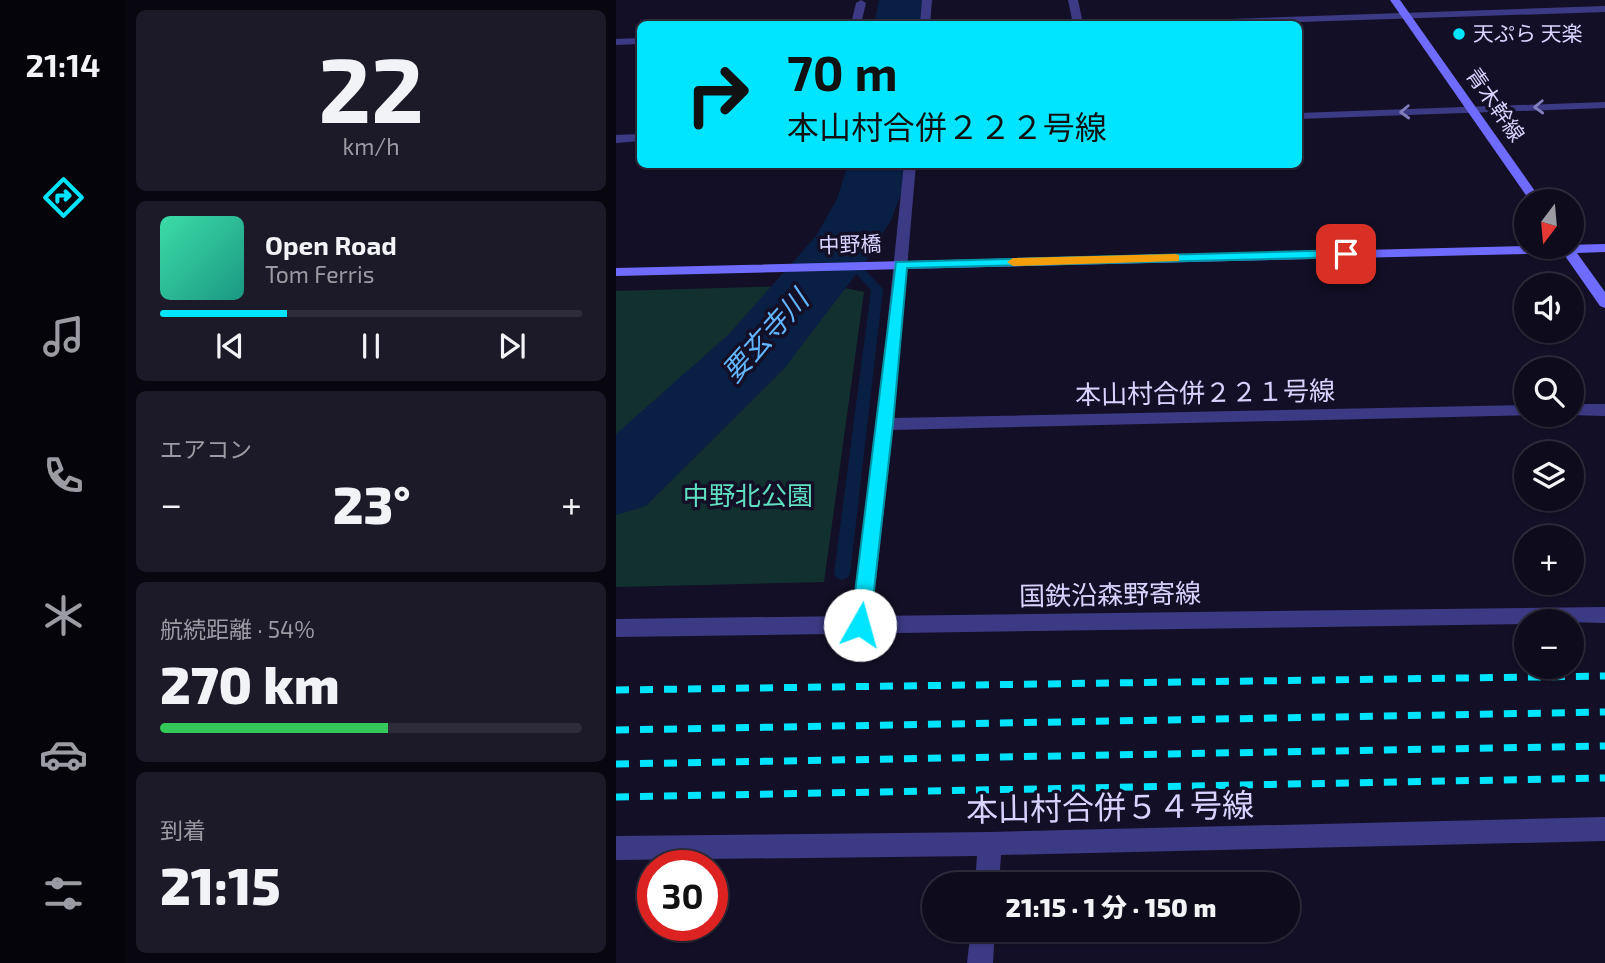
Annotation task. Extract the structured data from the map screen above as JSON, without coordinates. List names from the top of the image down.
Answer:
{
  "streets": {
    "street": [
      "青木幹線",
      "中野橋",
      "本山村合併２２１号線",
      "国鉄沿森野寄線",
      "本山村合併５４号線"
    ]
  },
  "water": ["要玄寺川"],
  "parks": ["中野北公園"],
  "places": ["天ぷら 天楽"],
  "north": "bottom",
  "page": {
    "tabs": "21:14",
    "tile": [
      ["22", "km/h"],
      "エアコン",
      ["航続距離 · 54%", "270 km"],
      ["到着", "21:15"]
    ],
    "turn": ["70 m", "本山村合併２２２号線"],
    "map_buttons": ["+", "−"],
    "song": ["Open Road", "Tom Ferris"],
    "heat": ["−", "23°", "+"],
    "limit": "30",
    "trip": "21:15 · 1 分 · 150 m"
  }
}
